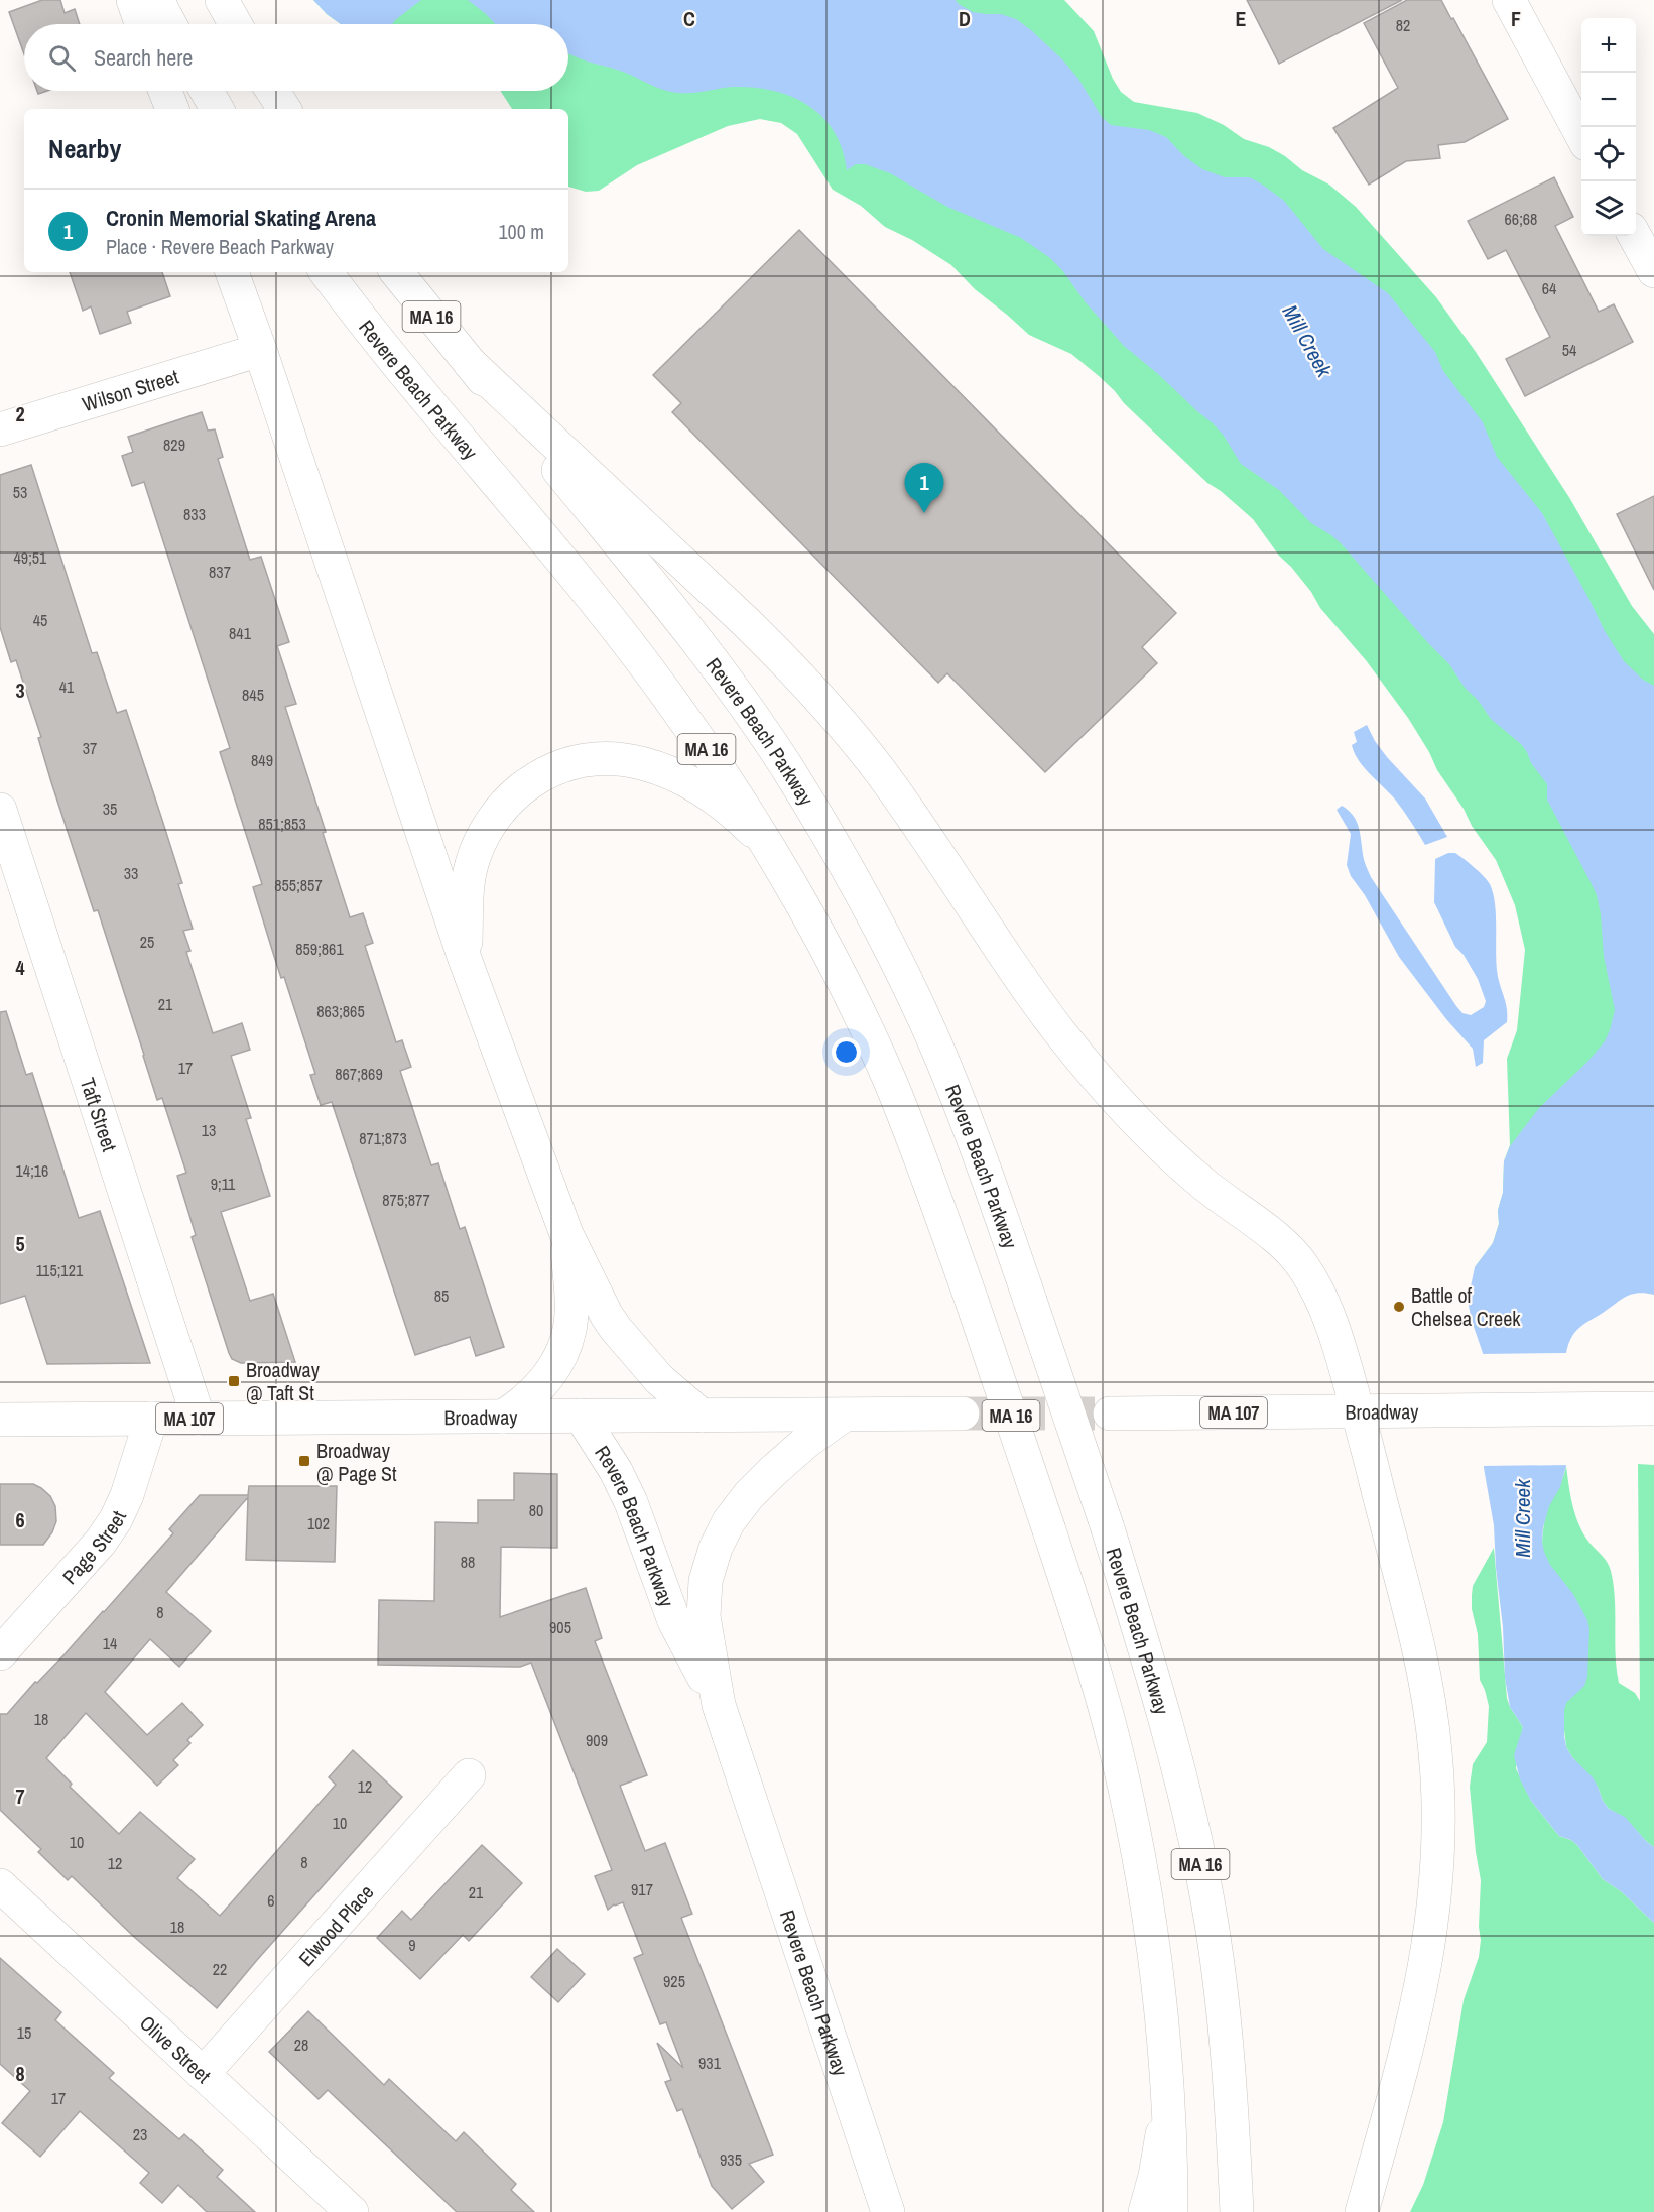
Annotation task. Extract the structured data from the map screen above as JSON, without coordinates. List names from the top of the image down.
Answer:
{
  "streets": {
    "main road": [
      "MA 16",
      "Revere Beach Parkway",
      "Wilson Street",
      "Taft Street",
      "Broadway",
      "MA 107",
      "Page Street",
      "Elwood Place",
      "Olive Street"
    ]
  },
  "crossings": [
    ["Revere Beach Parkway", "Wilson Street"],
    ["Revere Beach Parkway", "Broadway"],
    ["Taft Street", "Broadway"],
    ["Broadway", "Page Street"],
    ["Elwood Place", "Olive Street"]
  ],
  "water": ["Mill Creek"],
  "places": {
    "other": ["Battle of Chelsea Creek"],
    "transit": ["Broadway @ Taft St", "Broadway @ Page St"]
  },
  "house_numbers": [
    "82",
    "66;68",
    "64",
    "54",
    "829",
    "53",
    "833",
    "49;51",
    "837",
    "45",
    "841",
    "41",
    "845",
    "37",
    "849",
    "35",
    "851;853",
    "33",
    "855;857",
    "25",
    "859;861",
    "21",
    "863;865",
    "17",
    "867;869",
    "13",
    "871;873",
    "14;16",
    "9;11",
    "875;877",
    "115;121",
    "85",
    "80",
    "102",
    "88",
    "8",
    "905",
    "14",
    "18",
    "909",
    "12",
    "10",
    "10",
    "8",
    "12",
    "917",
    "21",
    "6",
    "18",
    "9",
    "22",
    "925",
    "15",
    "28",
    "931",
    "17",
    "23",
    "935"
  ],
  "page": {
    "map_buttons": ["+", "−"],
    "search": "Search here",
    "heading": "Nearby",
    "list": [
      {
        "mark": "1",
        "name": "Cronin Memorial Skating Arena",
        "note": "Place · Revere Beach Parkway",
        "value": "100 m"
      }
    ],
    "pins": "1"
  },
  "grid": {
    "columns": [
      "C",
      "D",
      "E",
      "F"
    ],
    "rows": [
      "2",
      "3",
      "4",
      "5",
      "6",
      "7",
      "8"
    ]
  }
}
